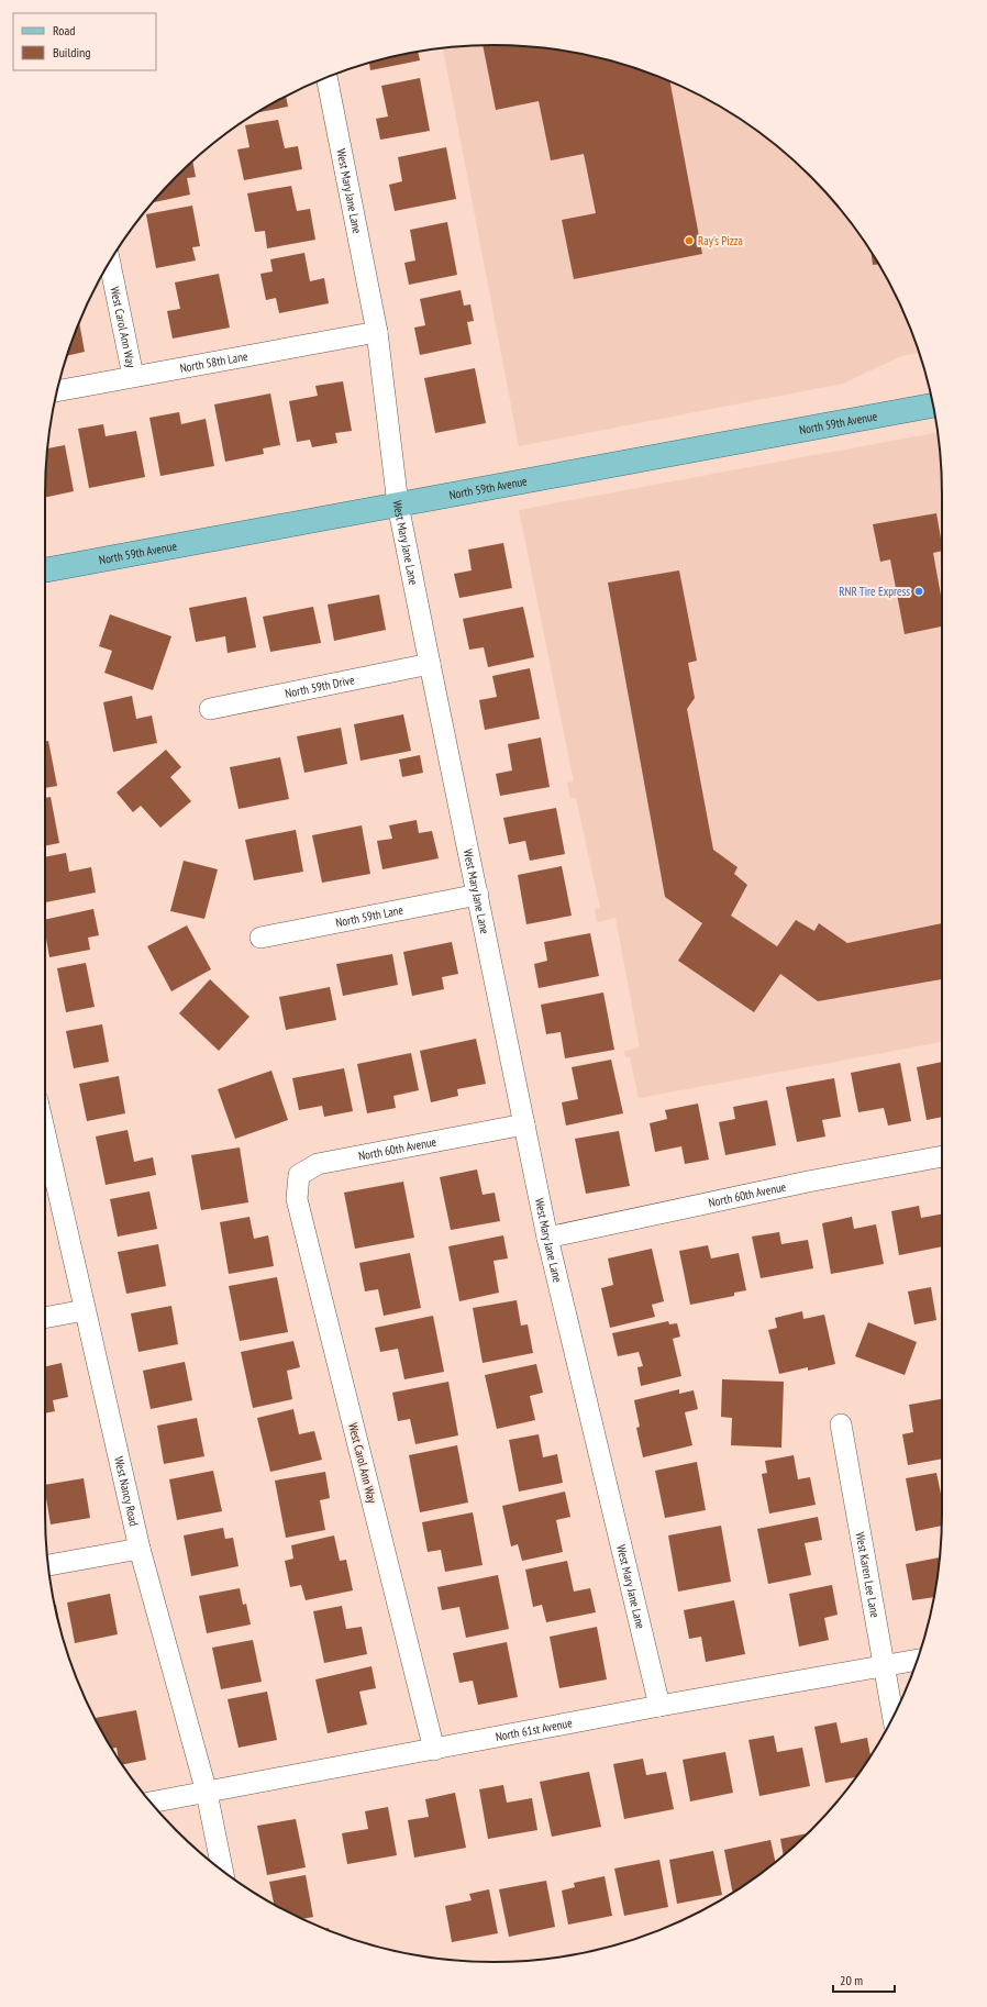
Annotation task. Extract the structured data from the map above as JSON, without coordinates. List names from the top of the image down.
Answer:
{
  "streets": {
    "main road": ["North 59th Avenue"],
    "street": [
      "West Mary Jane Lane",
      "West Carol Ann Way",
      "North 58th Lane",
      "North 59th Drive",
      "North 59th Lane",
      "North 60th Avenue",
      "West Nancy Road",
      "West Karen Lee Lane",
      "North 61st Avenue"
    ]
  },
  "crossings": [
    ["West Mary Jane Lane", "North 58th Lane"],
    ["West Mary Jane Lane", "North 59th Avenue"],
    ["West Mary Jane Lane", "North 59th Drive"],
    ["West Mary Jane Lane", "North 59th Lane"],
    ["West Mary Jane Lane", "North 60th Avenue"],
    ["West Mary Jane Lane", "North 61st Avenue"],
    ["West Carol Ann Way", "North 58th Lane"],
    ["West Carol Ann Way", "North 60th Avenue"],
    ["West Carol Ann Way", "North 61st Avenue"],
    ["West Nancy Road", "North 61st Avenue"],
    ["West Karen Lee Lane", "North 61st Avenue"]
  ],
  "places": ["Ray's Pizza", "RNR Tire Express"],
  "legend": ["Road", "Building"],
  "scale_bar": "20 m"
}
